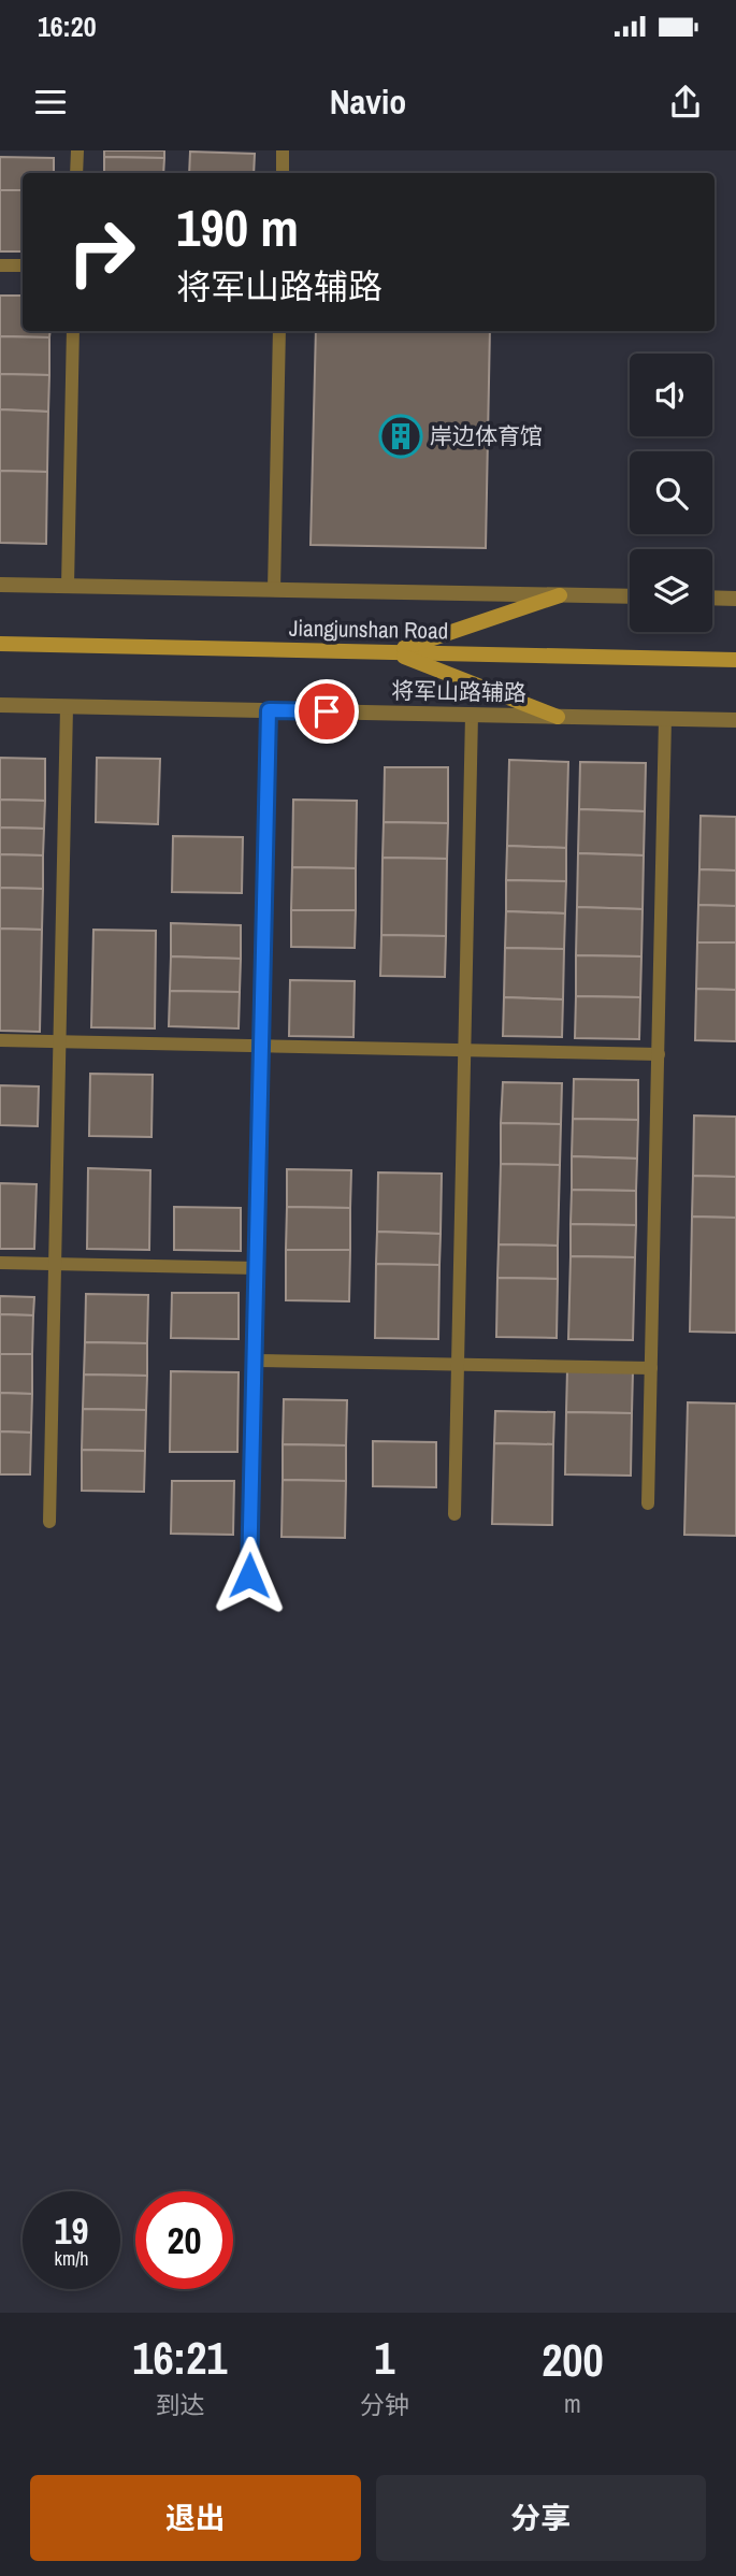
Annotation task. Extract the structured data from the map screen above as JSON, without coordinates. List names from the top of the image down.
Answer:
{
  "streets": {
    "street": ["Jiangjunshan Road", "将军山路辅路"]
  },
  "places": {
    "building": ["岸边体育馆"]
  },
  "page": {
    "status": "16:20",
    "header": "Navio",
    "turn": ["190 m", "将军山路辅路"],
    "speed": "19 km/h",
    "limit": "20",
    "eta": [
      "16:21",
      "到达",
      "1",
      "分钟",
      "200",
      "m"
    ],
    "buttons": ["退出", "分享"]
  }
}
